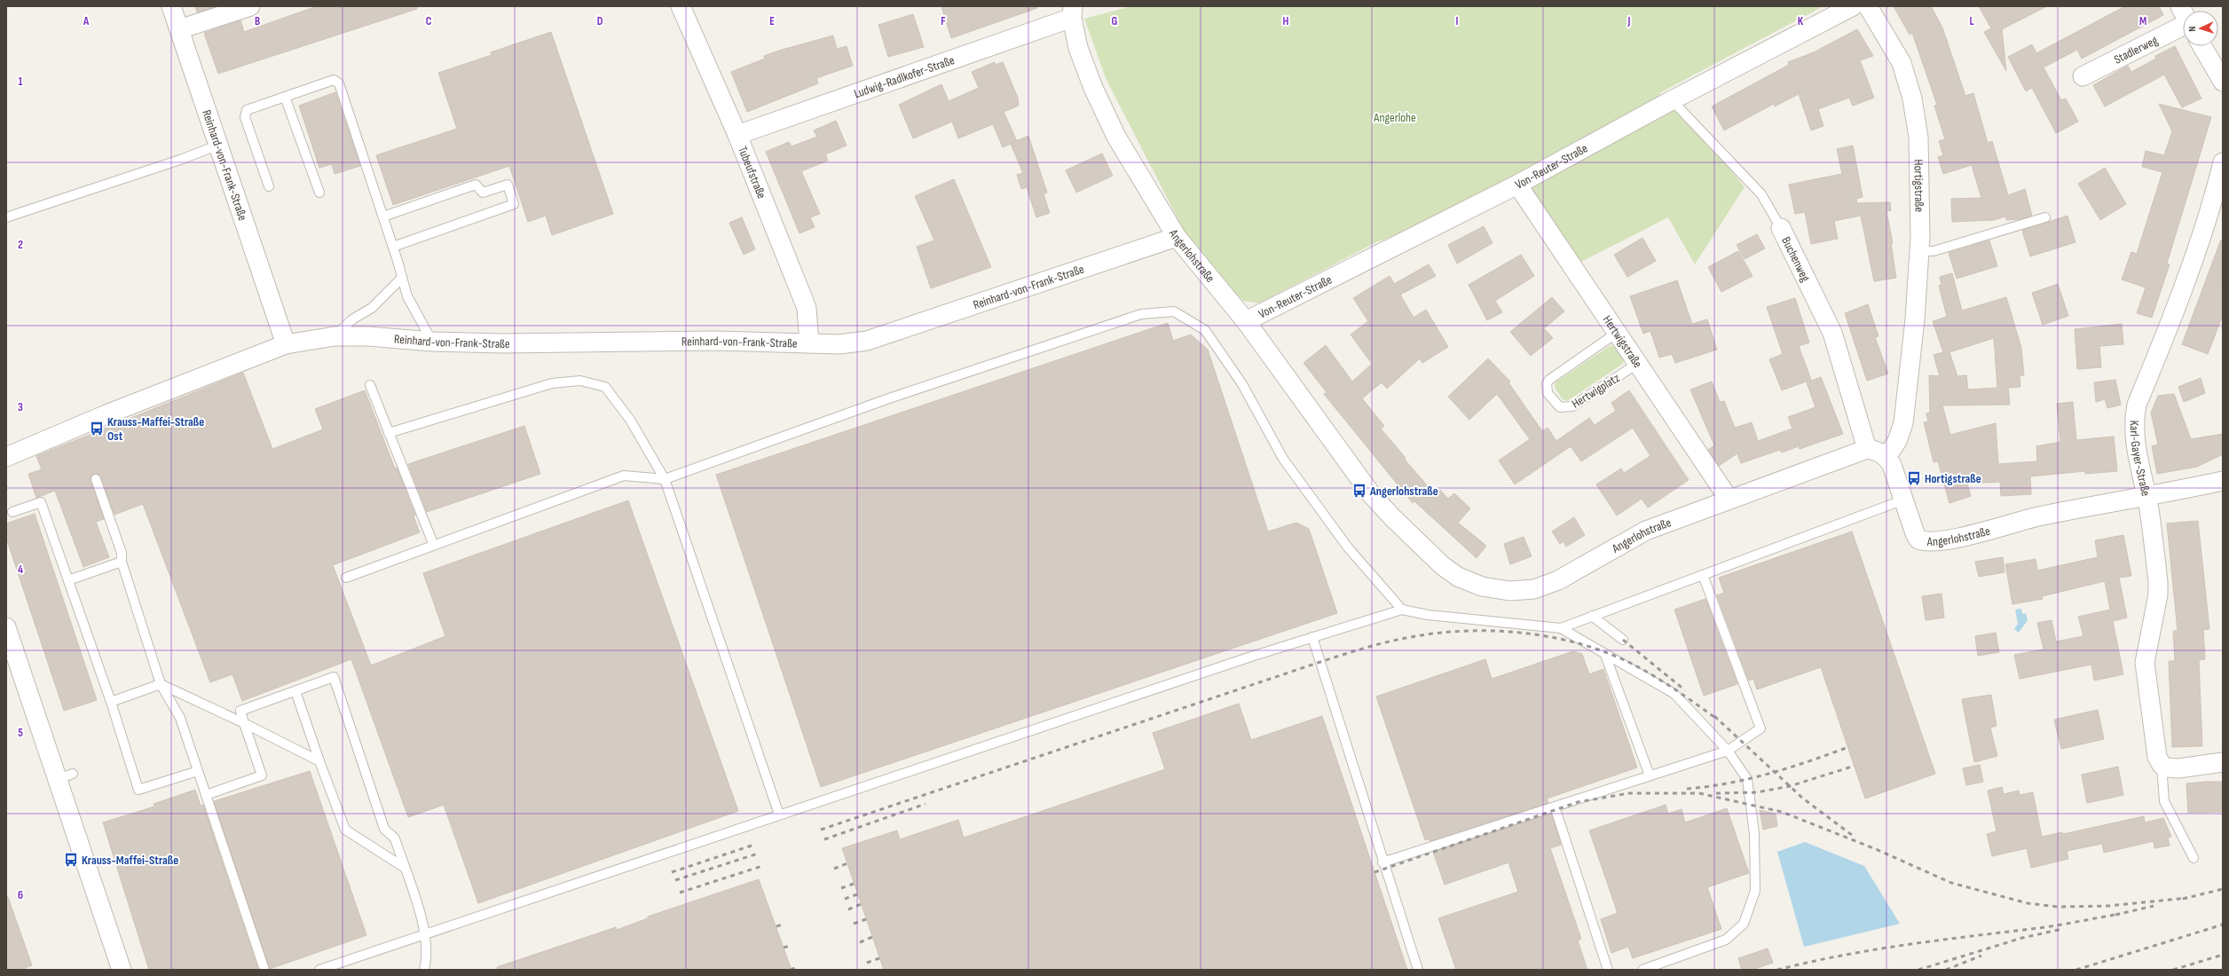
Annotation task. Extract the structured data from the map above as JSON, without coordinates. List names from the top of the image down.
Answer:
{
  "streets": {
    "street": [
      "Stadlerweg",
      "Ludwig-Radlkofer-Straße",
      "Reinhard-von-Frank-Straße",
      "Von-Reuter-Straße",
      "Tubeufstraße",
      "Hortigstraße",
      "Angerlohstraße",
      "Buchenweg",
      "Hertwigstraße",
      "Karl-Gayer-Straße"
    ],
    "lane": ["Hertwigplatz"]
  },
  "crossings": [
    ["Ludwig-Radlkofer-Straße", "Tubeufstraße"],
    ["Ludwig-Radlkofer-Straße", "Angerlohstraße"],
    ["Reinhard-von-Frank-Straße", "Tubeufstraße"],
    ["Reinhard-von-Frank-Straße", "Angerlohstraße"],
    ["Von-Reuter-Straße", "Angerlohstraße"],
    ["Von-Reuter-Straße", "Buchenweg"],
    ["Von-Reuter-Straße", "Hertwigstraße"],
    ["Hortigstraße", "Angerlohstraße"],
    ["Angerlohstraße", "Buchenweg"],
    ["Angerlohstraße", "Hertwigstraße"],
    ["Angerlohstraße", "Karl-Gayer-Straße"],
    ["Hertwigstraße", "Hertwigplatz"]
  ],
  "parks": ["Angerlohe"],
  "places": {
    "bus stop": [
      "Krauss-Maffei-Straße Ost",
      "Hortigstraße",
      "Angerlohstraße",
      "Krauss-Maffei-Straße"
    ]
  },
  "north": "left",
  "grid": {
    "columns": [
      "A",
      "B",
      "C",
      "D",
      "E",
      "F",
      "G",
      "H",
      "I",
      "J",
      "K",
      "L",
      "M"
    ],
    "rows": [
      "1",
      "2",
      "3",
      "4",
      "5",
      "6"
    ]
  }
}
